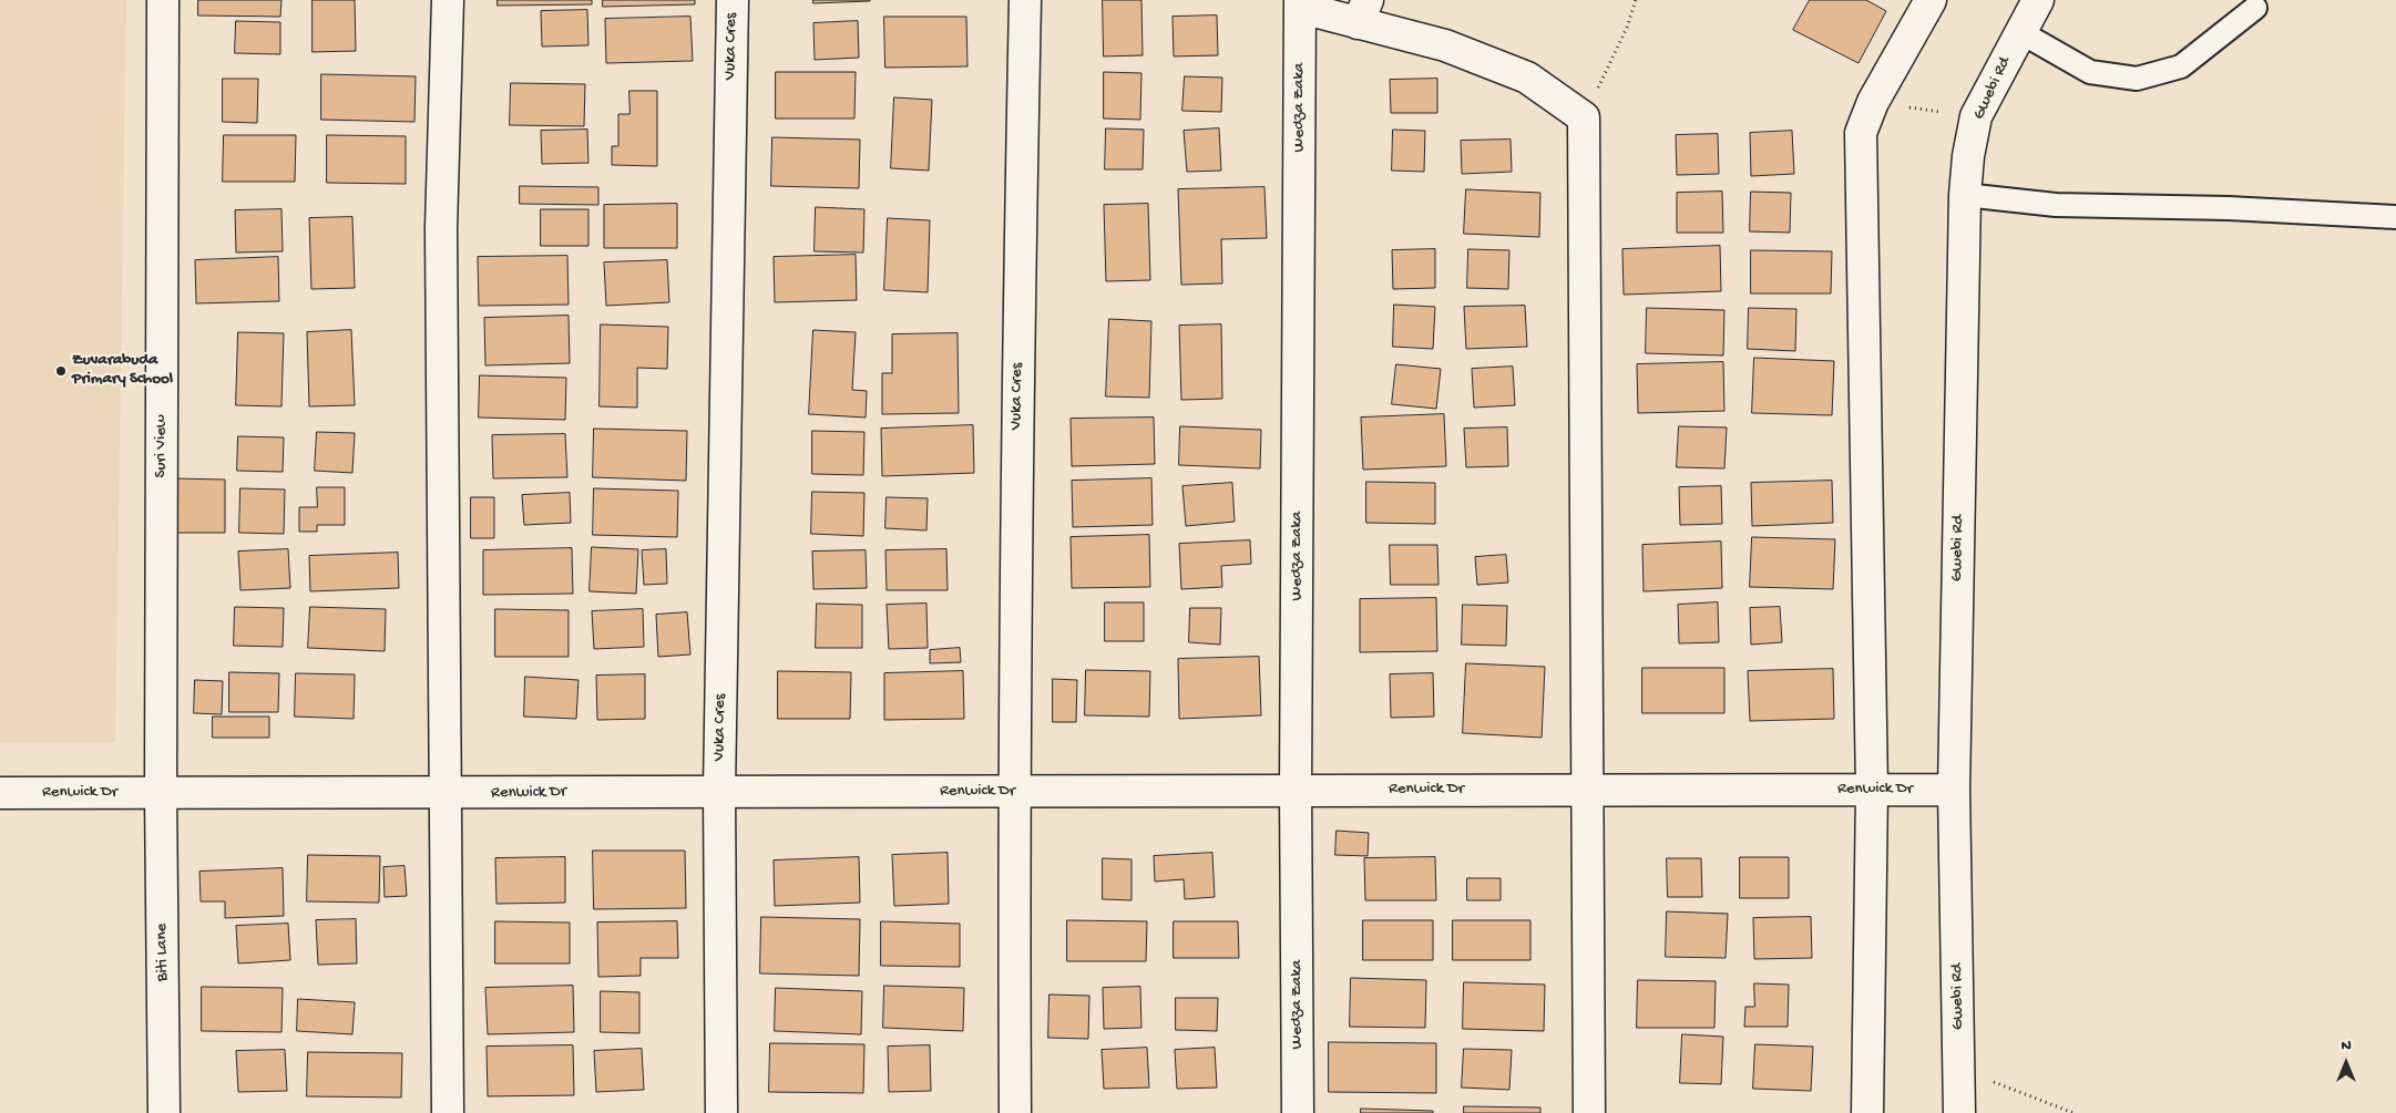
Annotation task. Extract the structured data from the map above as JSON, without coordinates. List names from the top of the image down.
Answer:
{
  "streets": {
    "street": [
      "Vuka Cres",
      "Gwebi Rd",
      "Wedza Zaka",
      "Suri View",
      "Renwick Dr",
      "Biti Lane"
    ]
  },
  "crossings": [
    ["Vuka Cres", "Renwick Dr"],
    ["Gwebi Rd", "Renwick Dr"],
    ["Wedza Zaka", "Renwick Dr"],
    ["Suri View", "Renwick Dr"],
    ["Suri View", "Biti Lane"],
    ["Renwick Dr", "Biti Lane"]
  ],
  "places": ["Zuvarabuda Primary School"],
  "north": "top"
}
